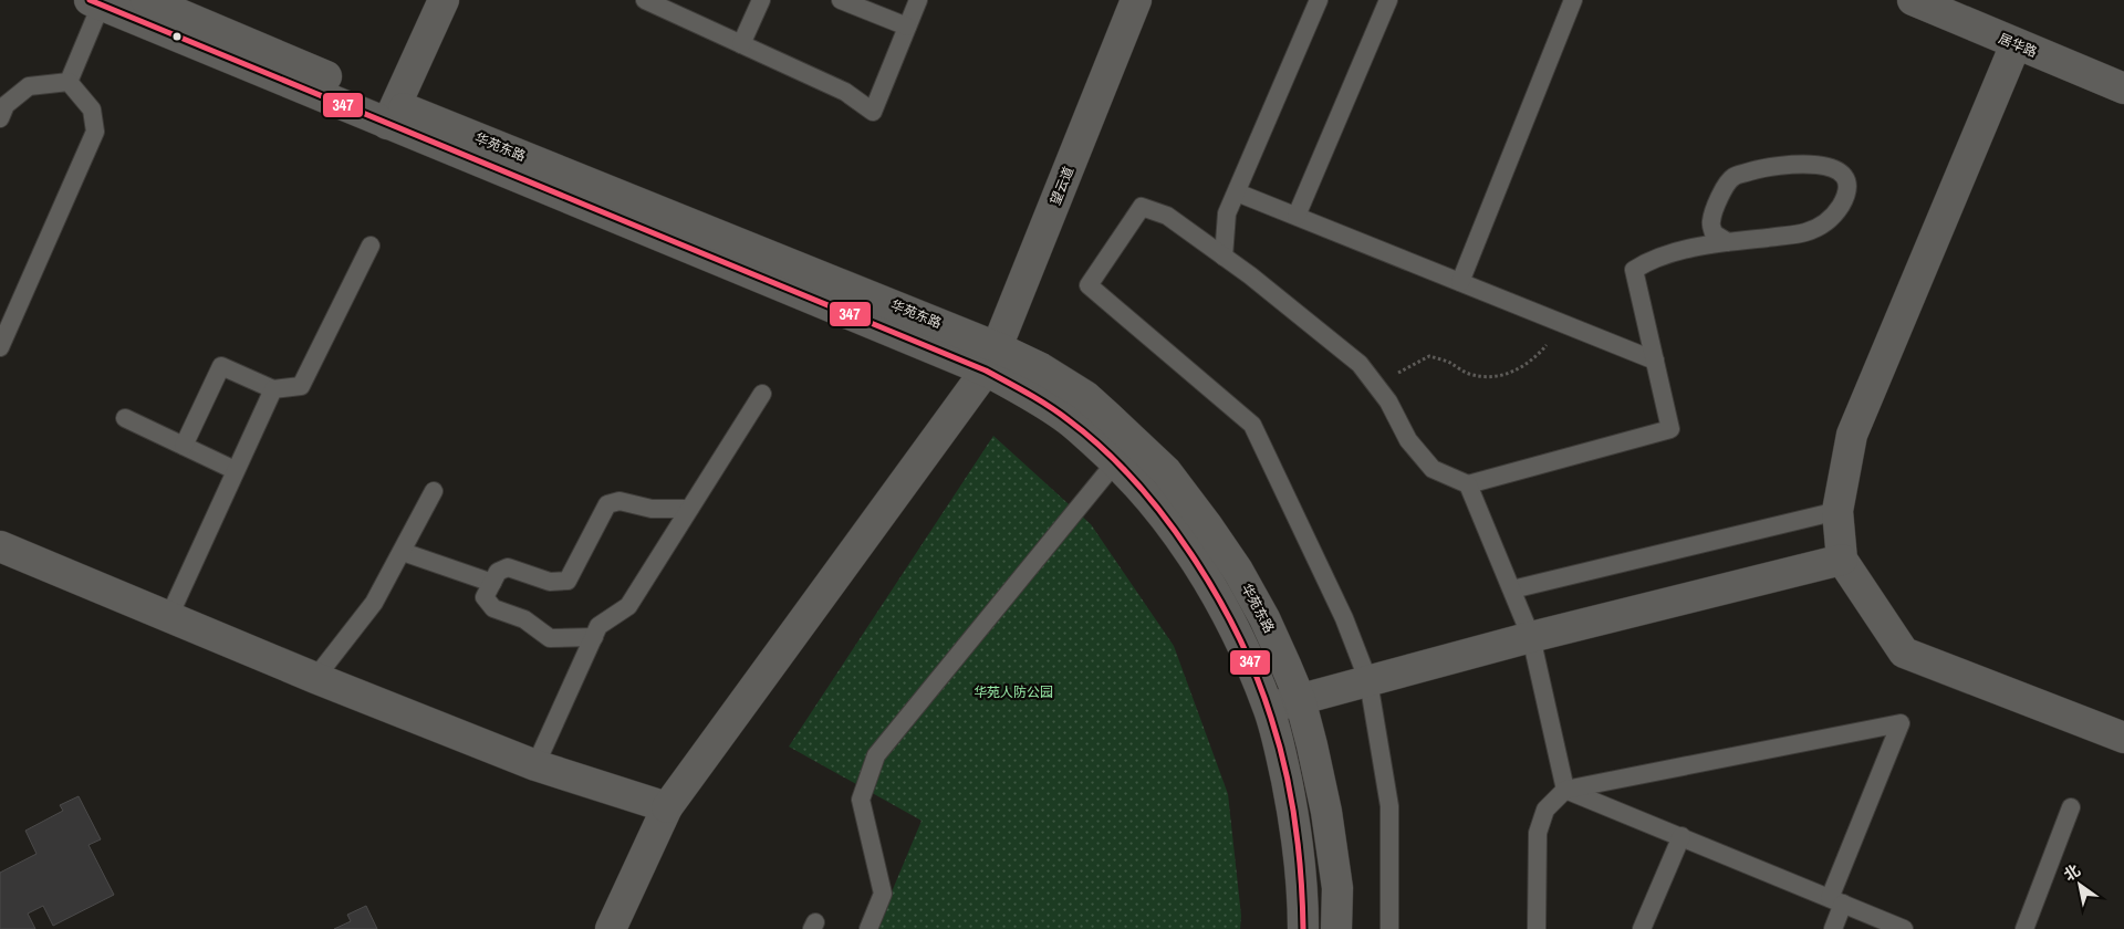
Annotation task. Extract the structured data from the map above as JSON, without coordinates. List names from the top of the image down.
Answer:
{
  "streets": {
    "street": ["居华路", "华苑东路", "望云道"]
  },
  "crossings": [
    ["华苑东路", "望云道"]
  ],
  "parks": ["华苑人防公园"],
  "lines": ["transit line 347"],
  "north": "top left"
}
